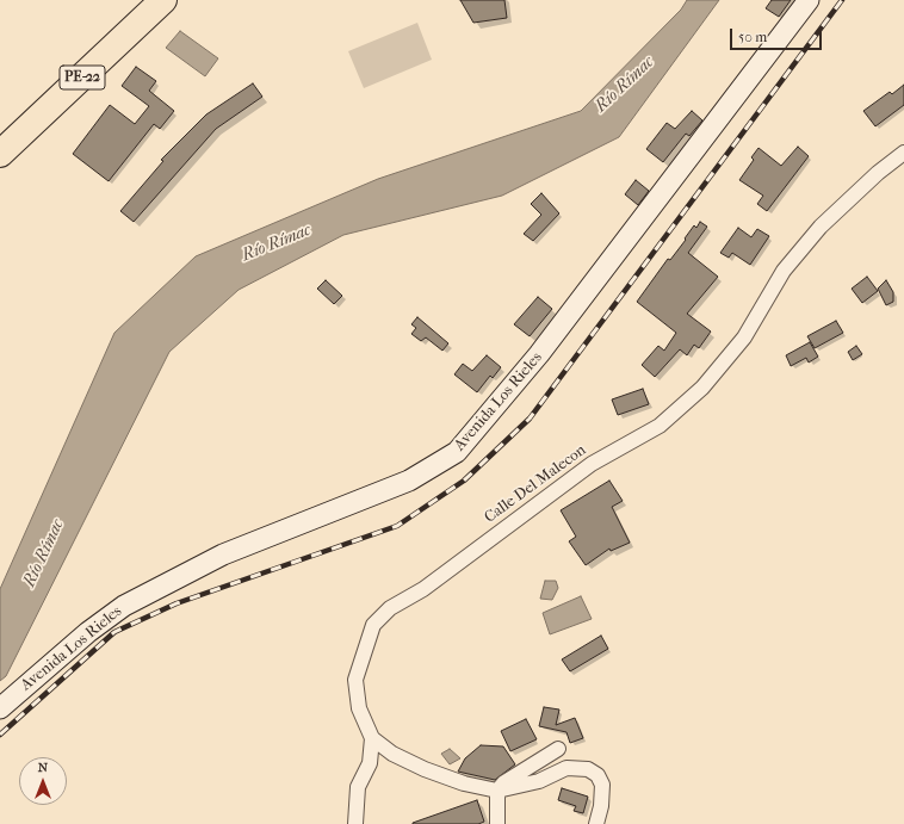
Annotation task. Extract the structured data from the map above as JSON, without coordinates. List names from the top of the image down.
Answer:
{
  "streets": {
    "highway": ["PE-22"],
    "street": ["Avenida Los Rieles", "Calle Del Malecon"]
  },
  "water": ["Río Rímac"],
  "scale_bar": "50 m",
  "north": "top"
}
